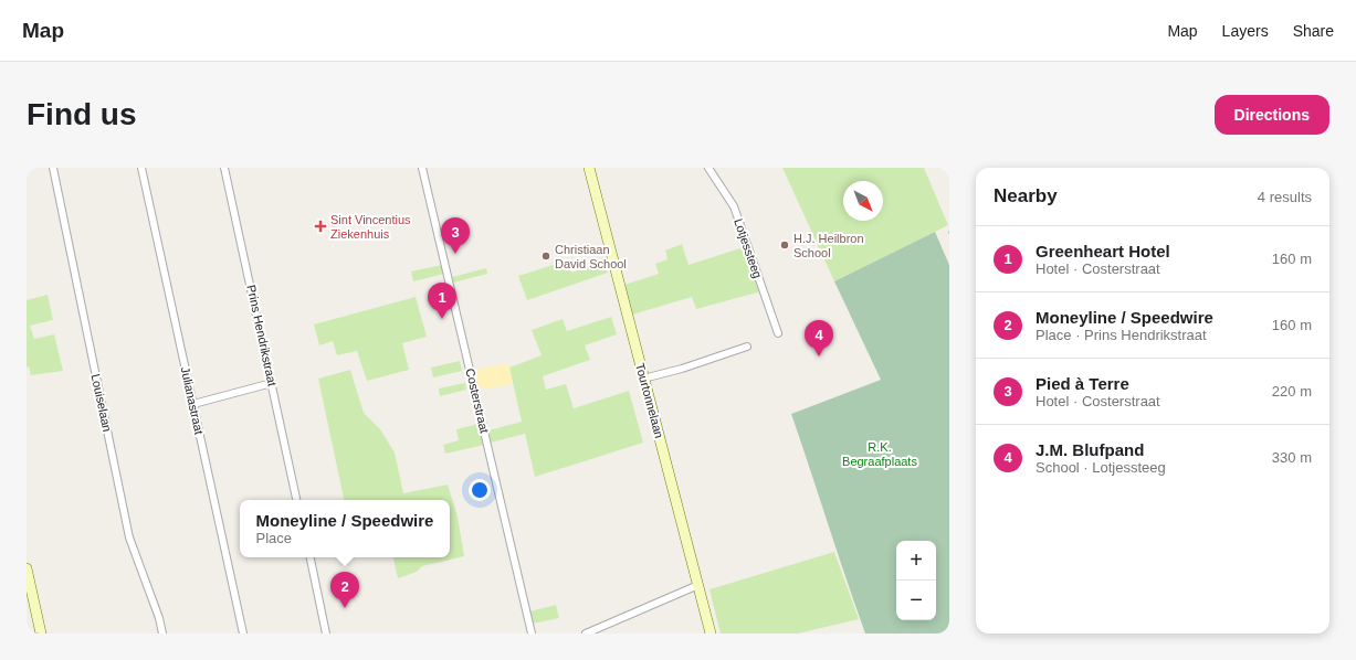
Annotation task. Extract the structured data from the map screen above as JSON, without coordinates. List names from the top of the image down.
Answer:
{
  "streets": {
    "street": [
      "Lotjessteeg",
      "Prins Hendrikstraat",
      "Julianastraat",
      "Costerstraat",
      "Tourtonnelaan",
      "Louiselaan"
    ]
  },
  "parks": ["R.K. Begraafplaats"],
  "places": {
    "health": ["Sint Vincentius Ziekenhuis"],
    "other": ["H.J. Heilbron School", "Christiaan David School"]
  },
  "north": "bottom right",
  "page": {
    "header": "Map",
    "nav": ["Map", "Layers", "Share"],
    "buttons": "Directions",
    "title": "Find us",
    "heading": ["Nearby", "4 results"],
    "pins": [
      "3",
      "1",
      "4",
      "2"
    ],
    "list": [
      {
        "mark": "1",
        "name": "Greenheart Hotel",
        "note": "Hotel · Costerstraat",
        "value": "160 m"
      },
      {
        "mark": "2",
        "name": "Moneyline / Speedwire",
        "note": "Place · Prins Hendrikstraat",
        "value": "160 m"
      },
      {
        "mark": "3",
        "name": "Pied à Terre",
        "note": "Hotel · Costerstraat",
        "value": "220 m"
      },
      {
        "mark": "4",
        "name": "J.M. Blufpand",
        "note": "School · Lotjessteeg",
        "value": "330 m"
      }
    ],
    "popup": ["Moneyline / Speedwire", "Place"],
    "map_buttons": ["+", "−"]
  }
}
